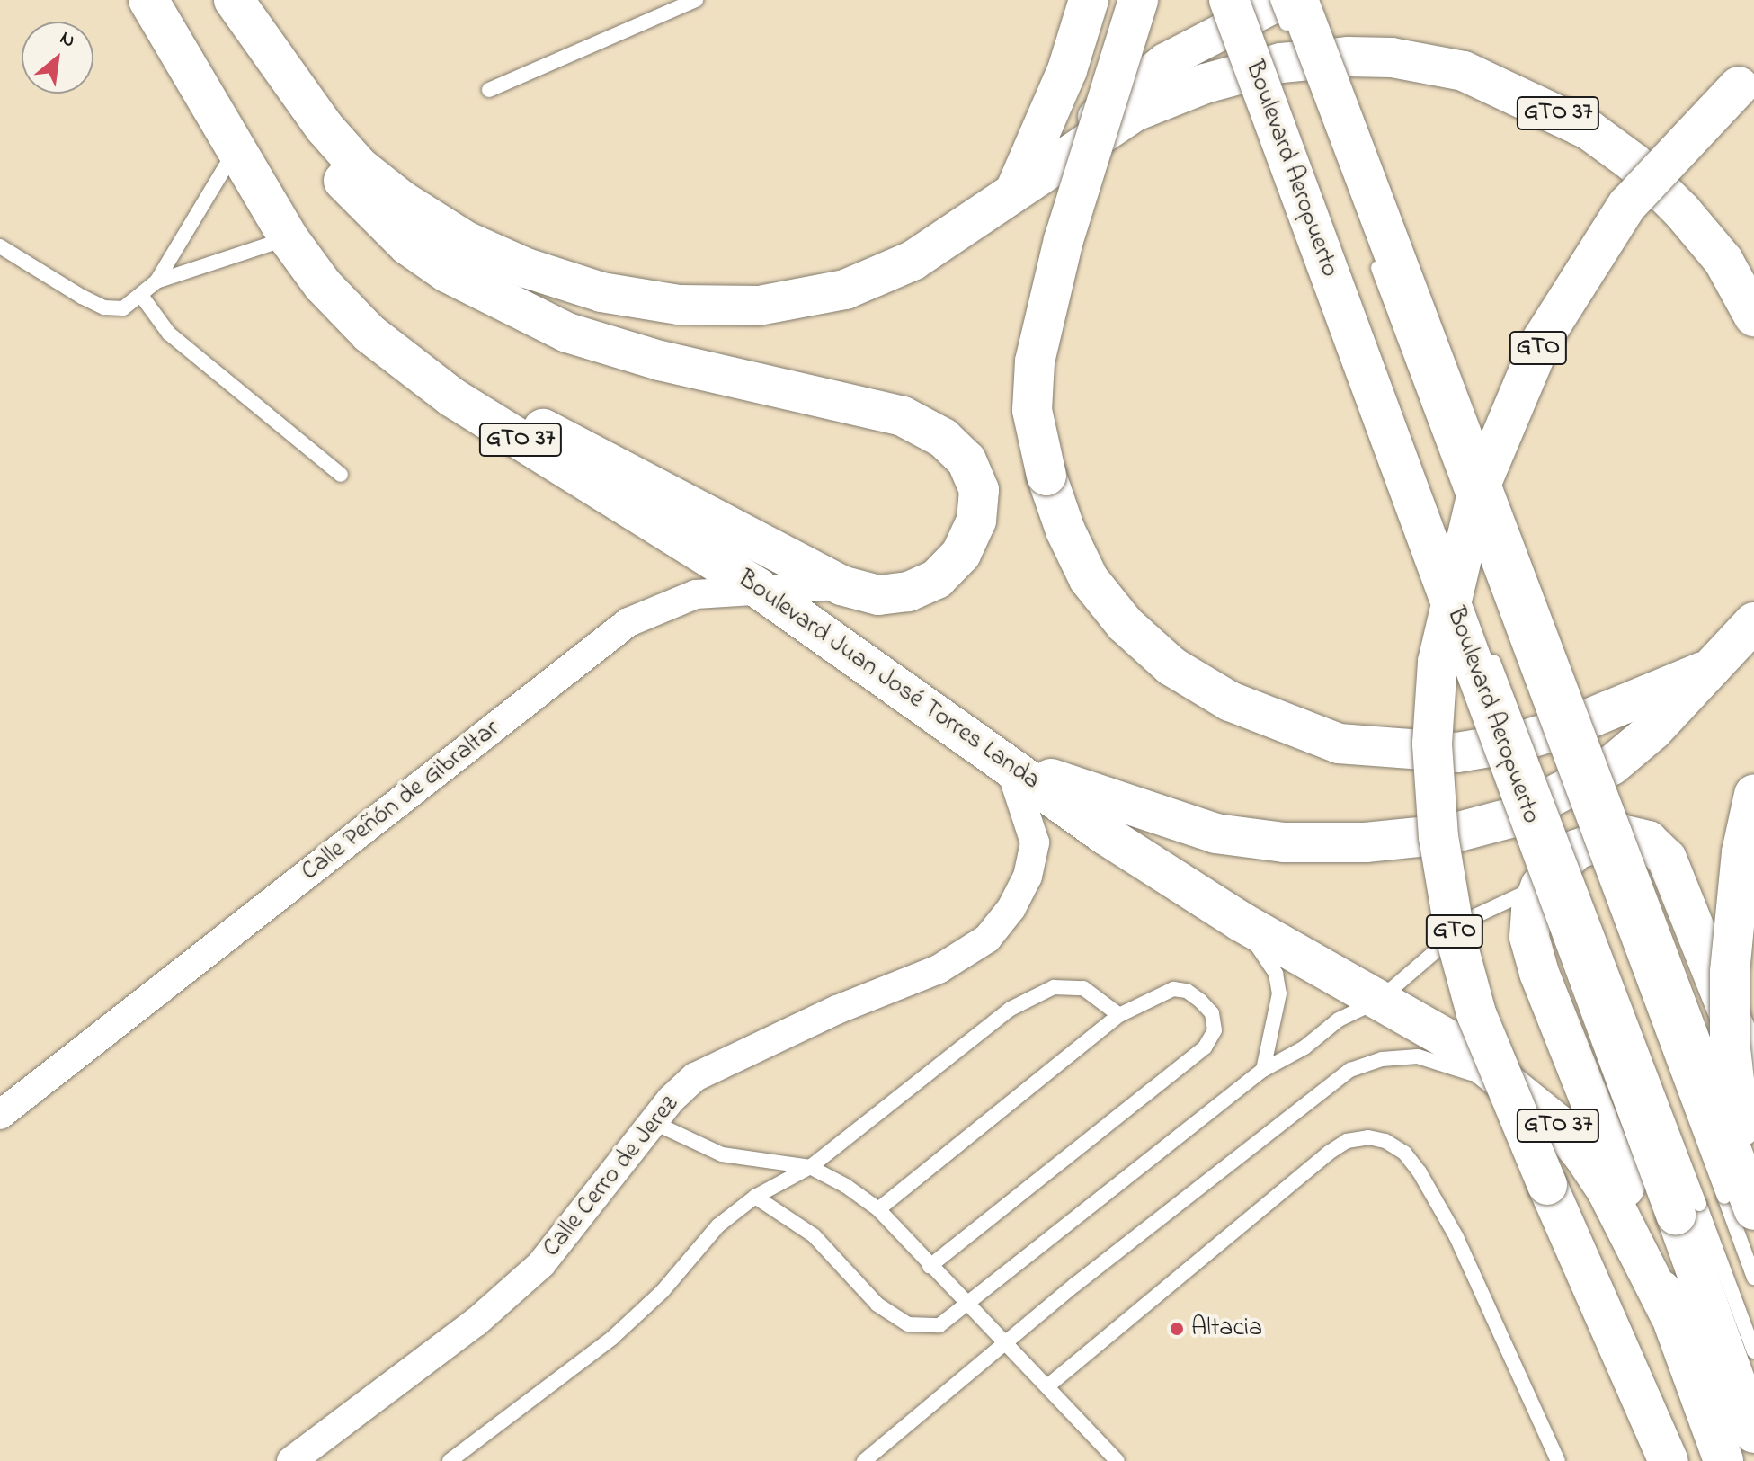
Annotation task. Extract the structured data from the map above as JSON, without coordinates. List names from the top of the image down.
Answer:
{
  "streets": {
    "main road": [
      "GTO 37",
      "Boulevard Aeropuerto",
      "GTO",
      "Boulevard Juan José Torres Landa"
    ],
    "street": ["Calle Peñón de Gibraltar", "Calle Cerro de Jerez"]
  },
  "crossings": [
    ["Boulevard Juan José Torres Landa", "Calle Peñón de Gibraltar"],
    ["Boulevard Juan José Torres Landa", "Calle Cerro de Jerez"]
  ],
  "places": ["Altacia"],
  "north": "top right"
}
